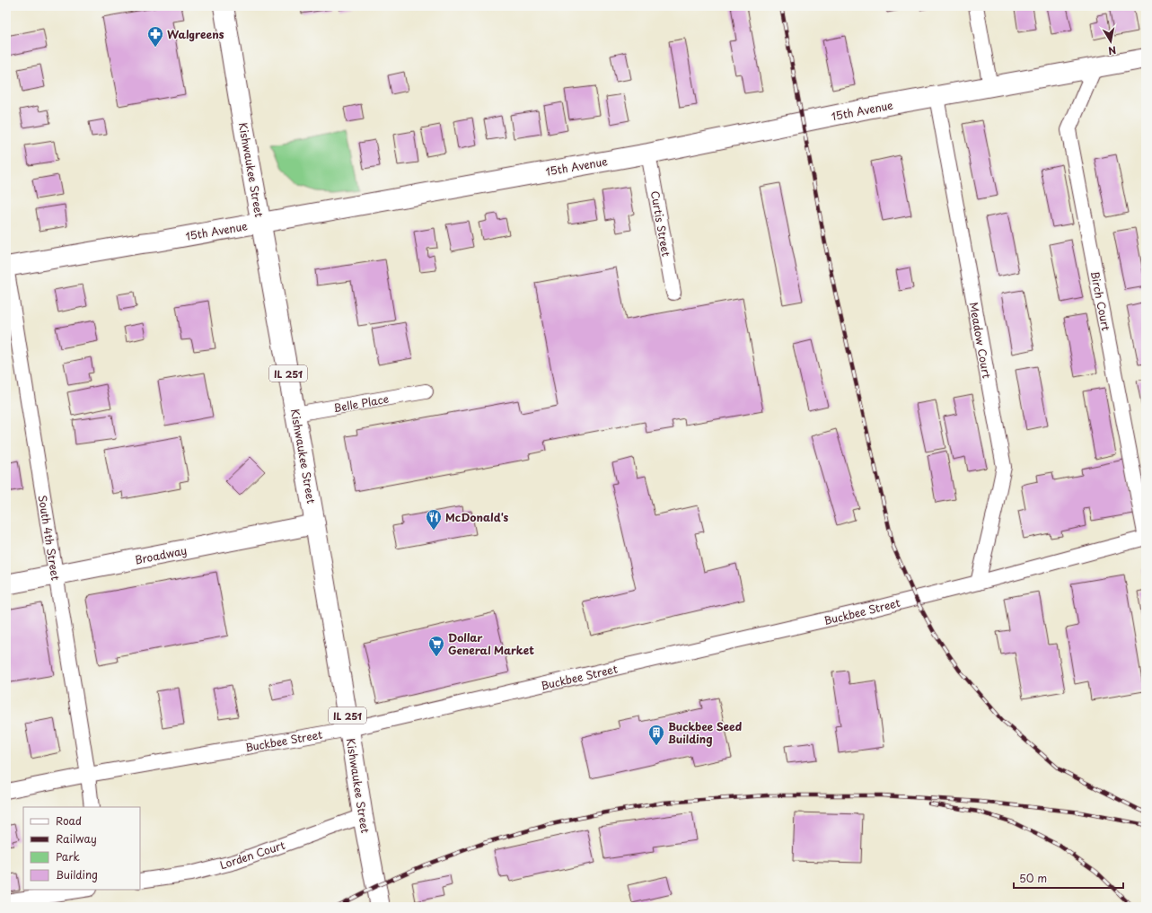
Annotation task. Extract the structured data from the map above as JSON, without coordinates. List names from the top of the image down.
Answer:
{
  "streets": {
    "main road": [
      "15th Avenue",
      "Kishwaukee Street",
      "IL 251",
      "Broadway"
    ],
    "street": [
      "Curtis Street",
      "Birch Court",
      "Meadow Court",
      "Belle Place",
      "South 4th Street",
      "Buckbee Street",
      "Lorden Court"
    ]
  },
  "crossings": [
    ["15th Avenue", "Kishwaukee Street"],
    ["15th Avenue", "Curtis Street"],
    ["15th Avenue", "Birch Court"],
    ["15th Avenue", "Meadow Court"],
    ["15th Avenue", "South 4th Street"],
    ["Kishwaukee Street", "Belle Place"],
    ["Kishwaukee Street", "Broadway"],
    ["Kishwaukee Street", "Buckbee Street"],
    ["Kishwaukee Street", "Lorden Court"],
    ["Birch Court", "Buckbee Street"],
    ["Meadow Court", "Buckbee Street"],
    ["South 4th Street", "Broadway"],
    ["South 4th Street", "Buckbee Street"]
  ],
  "places": {
    "pharmacy": ["Walgreens"],
    "restaurant": ["McDonald's"],
    "supermarket": ["Dollar General Market"],
    "building": ["Buckbee Seed Building"]
  },
  "legend": [
    "Road",
    "Railway",
    "Park",
    "Building"
  ],
  "scale_bar": "50 m",
  "north": "bottom"
}
